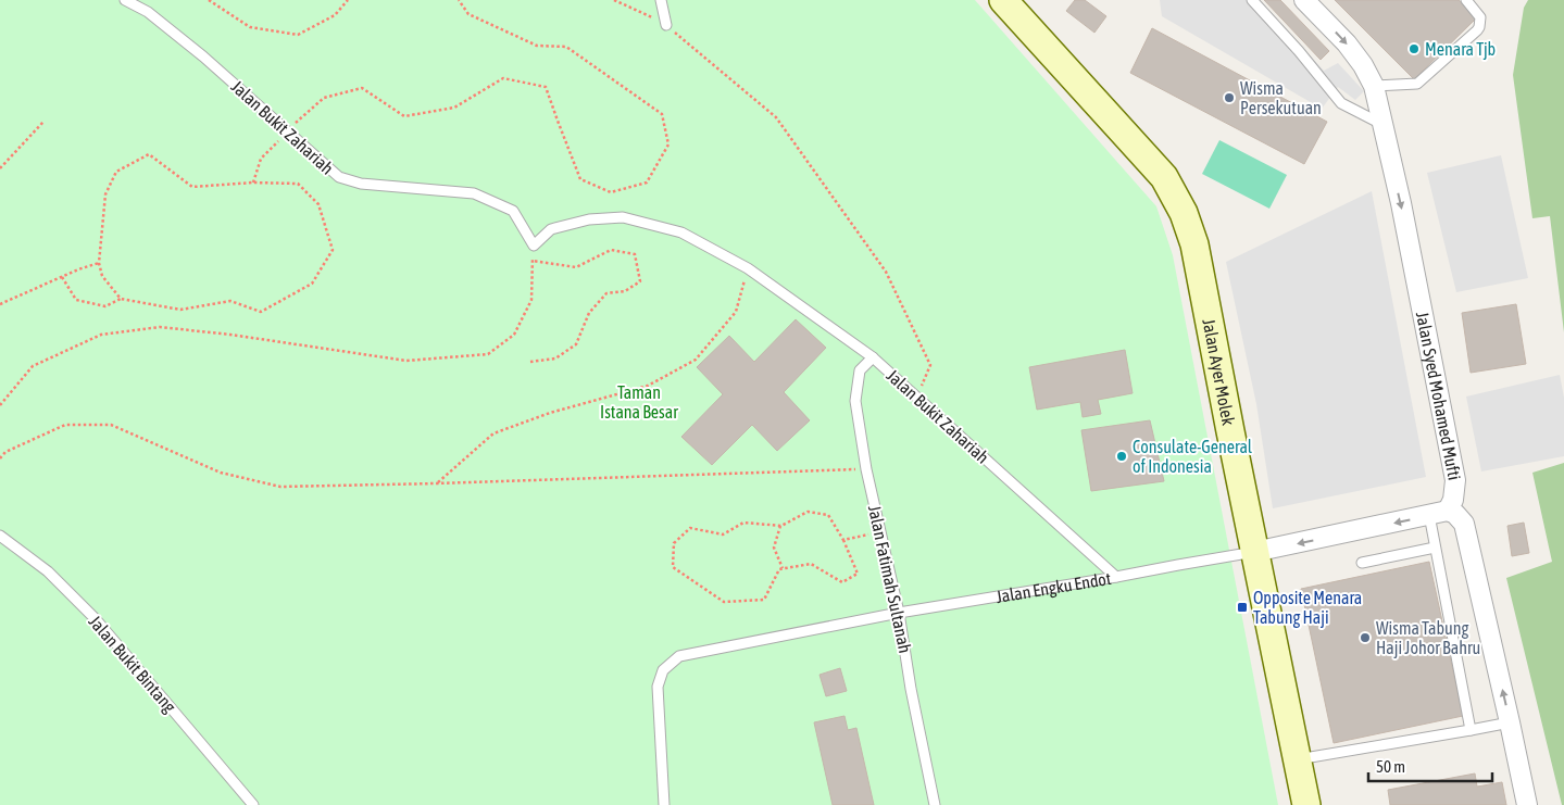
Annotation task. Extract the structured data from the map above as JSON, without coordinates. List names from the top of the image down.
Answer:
{
  "streets": {
    "main road": ["Jalan Ayer Molek"],
    "street": ["Jalan Syed Mohamed Mufti", "Jalan Engku Endot"],
    "lane": ["Jalan Bukit Zahariah", "Jalan Fatimah Sultanah", "Jalan Bukit Bintang"]
  },
  "crossings": [
    ["Jalan Bukit Zahariah", "Jalan Fatimah Sultanah"],
    ["Jalan Bukit Zahariah", "Jalan Engku Endot"],
    ["Jalan Ayer Molek", "Jalan Engku Endot"],
    ["Jalan Syed Mohamed Mufti", "Jalan Engku Endot"],
    ["Jalan Fatimah Sultanah", "Jalan Engku Endot"]
  ],
  "one_way": ["Jalan Syed Mohamed Mufti"],
  "parks": ["Taman Istana Besar"],
  "places": {
    "other": [
      "Menara Tjb",
      "Wisma Persekutuan",
      "Consulate-General of Indonesia",
      "Wisma Tabung Haji Johor Bahru"
    ],
    "transit": ["Opposite Menara Tabung Haji"]
  },
  "scale_bar": "50 m"
}
